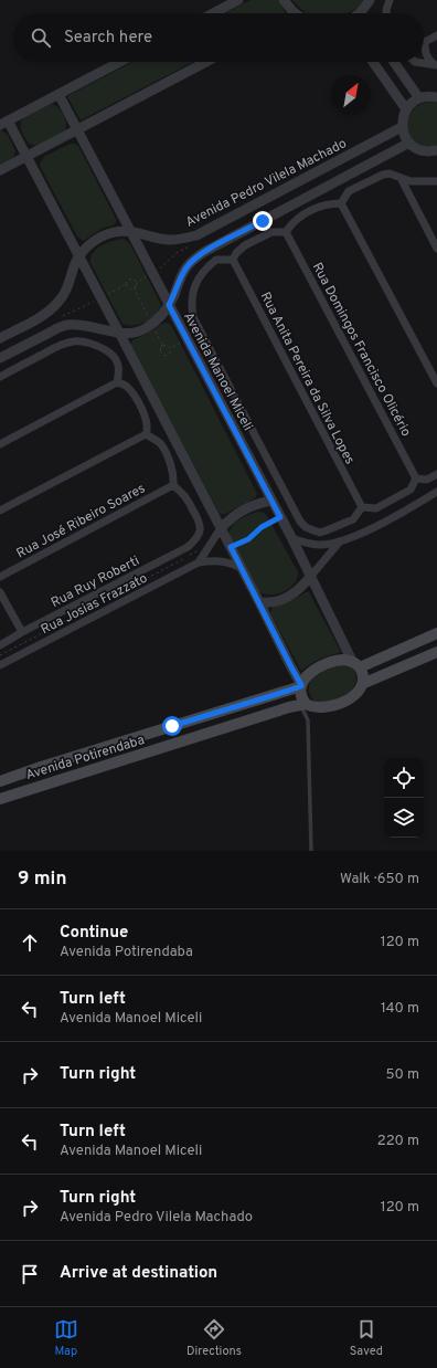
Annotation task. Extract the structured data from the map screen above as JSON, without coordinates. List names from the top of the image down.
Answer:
{
  "streets": {
    "main road": ["Avenida Potirendaba"],
    "street": [
      "Avenida Pedro Vilela Machado",
      "Rua Domingos Francisco Olicério",
      "Avenida Manoel Miceli",
      "Rua Anita Pereira da Silva Lopes",
      "Rua José Ribeiro Soares",
      "Rua Ruy Roberti",
      "Rua Josias Frazzato"
    ]
  },
  "crossings": [
    ["Avenida Pedro Vilela Machado", "Avenida Manoel Miceli"],
    ["Avenida Manoel Miceli", "Avenida Potirendaba"],
    ["Rua José Ribeiro Soares", "Rua Ruy Roberti"]
  ],
  "north": "top right",
  "page": {
    "search": "Search here",
    "heading": ["9 min", "Walk · 650 m"],
    "list": [
      ["Continue", "Avenida Potirendaba", "120 m"],
      ["Turn left", "Avenida Manoel Miceli", "140 m"],
      ["Turn right", "50 m"],
      ["Turn left", "Avenida Manoel Miceli", "220 m"],
      ["Turn right", "Avenida Pedro Vilela Machado", "120 m"],
      "Arrive at destination"
    ],
    "nav": ["Map", "Directions", "Saved"]
  }
}
